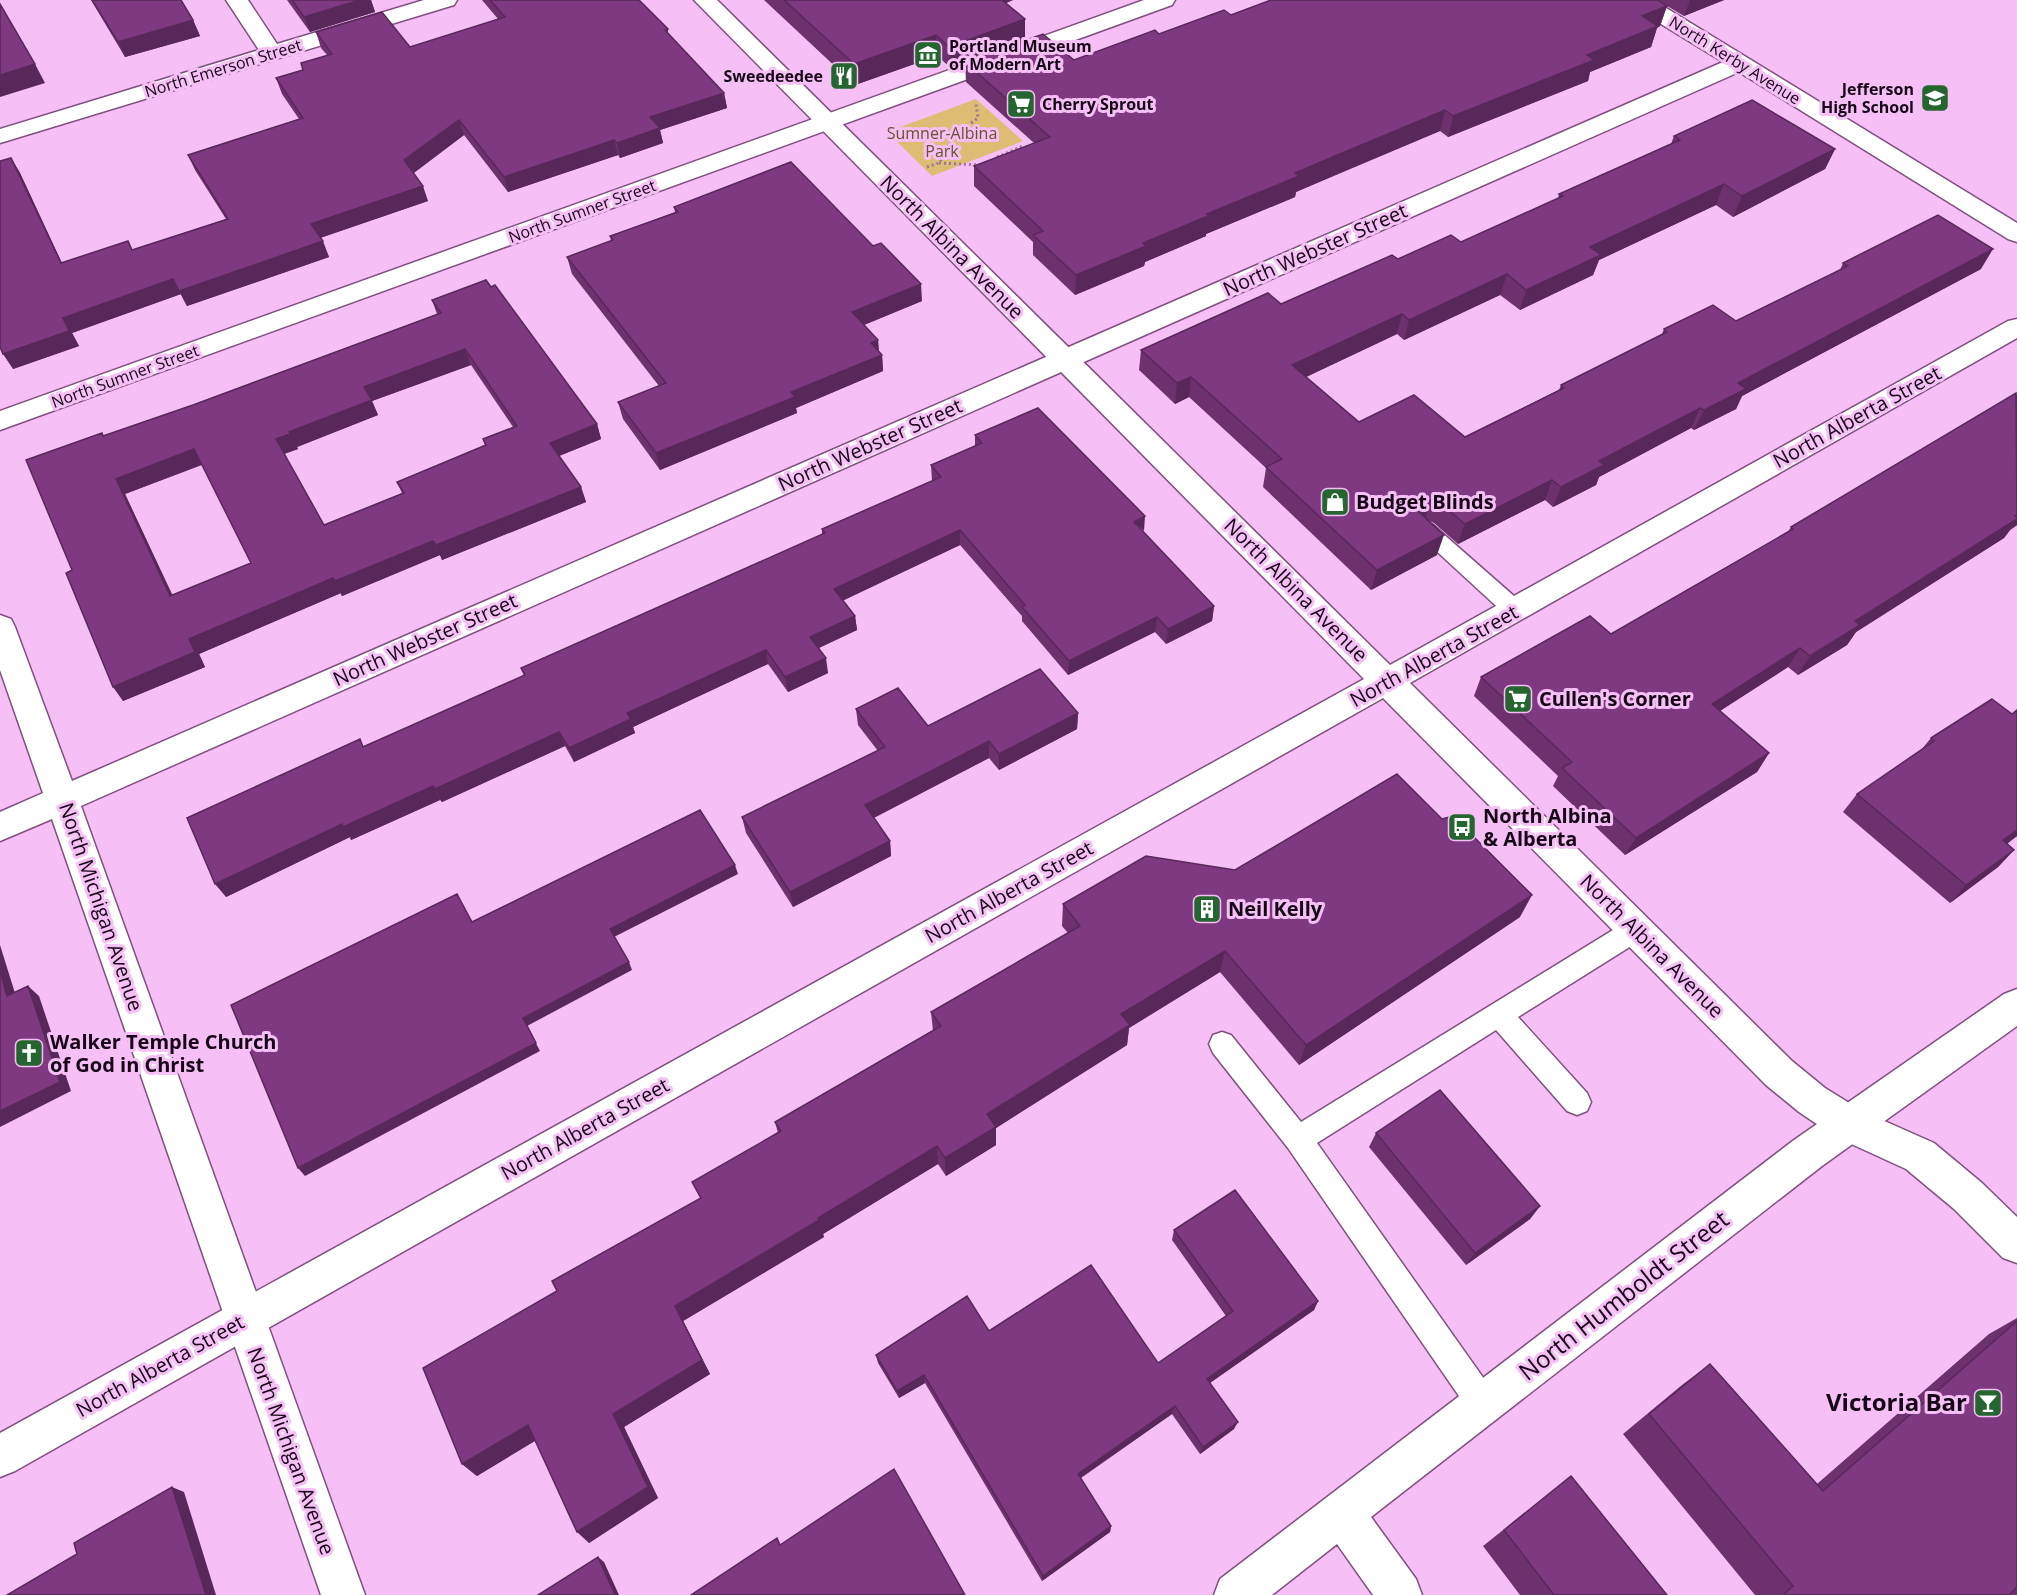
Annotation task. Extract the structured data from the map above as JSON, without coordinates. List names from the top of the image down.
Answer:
{
  "streets": {
    "street": [
      "North Kerby Avenue",
      "North Emerson Street",
      "North Sumner Street",
      "North Albina Avenue",
      "North Webster Street",
      "North Alberta Street",
      "North Michigan Avenue",
      "North Humboldt Street"
    ]
  },
  "crossings": [
    ["North Kerby Avenue", "North Webster Street"],
    ["North Sumner Street", "North Albina Avenue"],
    ["North Albina Avenue", "North Webster Street"],
    ["North Albina Avenue", "North Alberta Street"],
    ["North Albina Avenue", "North Humboldt Street"],
    ["North Webster Street", "North Michigan Avenue"],
    ["North Alberta Street", "North Michigan Avenue"]
  ],
  "parks": ["Sumner-Albina Park"],
  "places": {
    "museum": ["Portland Museum of Modern Art"],
    "restaurant": ["Sweedeedee"],
    "school or university": ["Jefferson High School"],
    "supermarket": ["Cherry Sprout", "Cullen's Corner"],
    "shop": ["Budget Blinds"],
    "bus stop": ["North Albina & Alberta"],
    "building": ["Neil Kelly"],
    "church": ["Walker Temple Church of God in Christ"],
    "bar": ["Victoria Bar"]
  }
}
